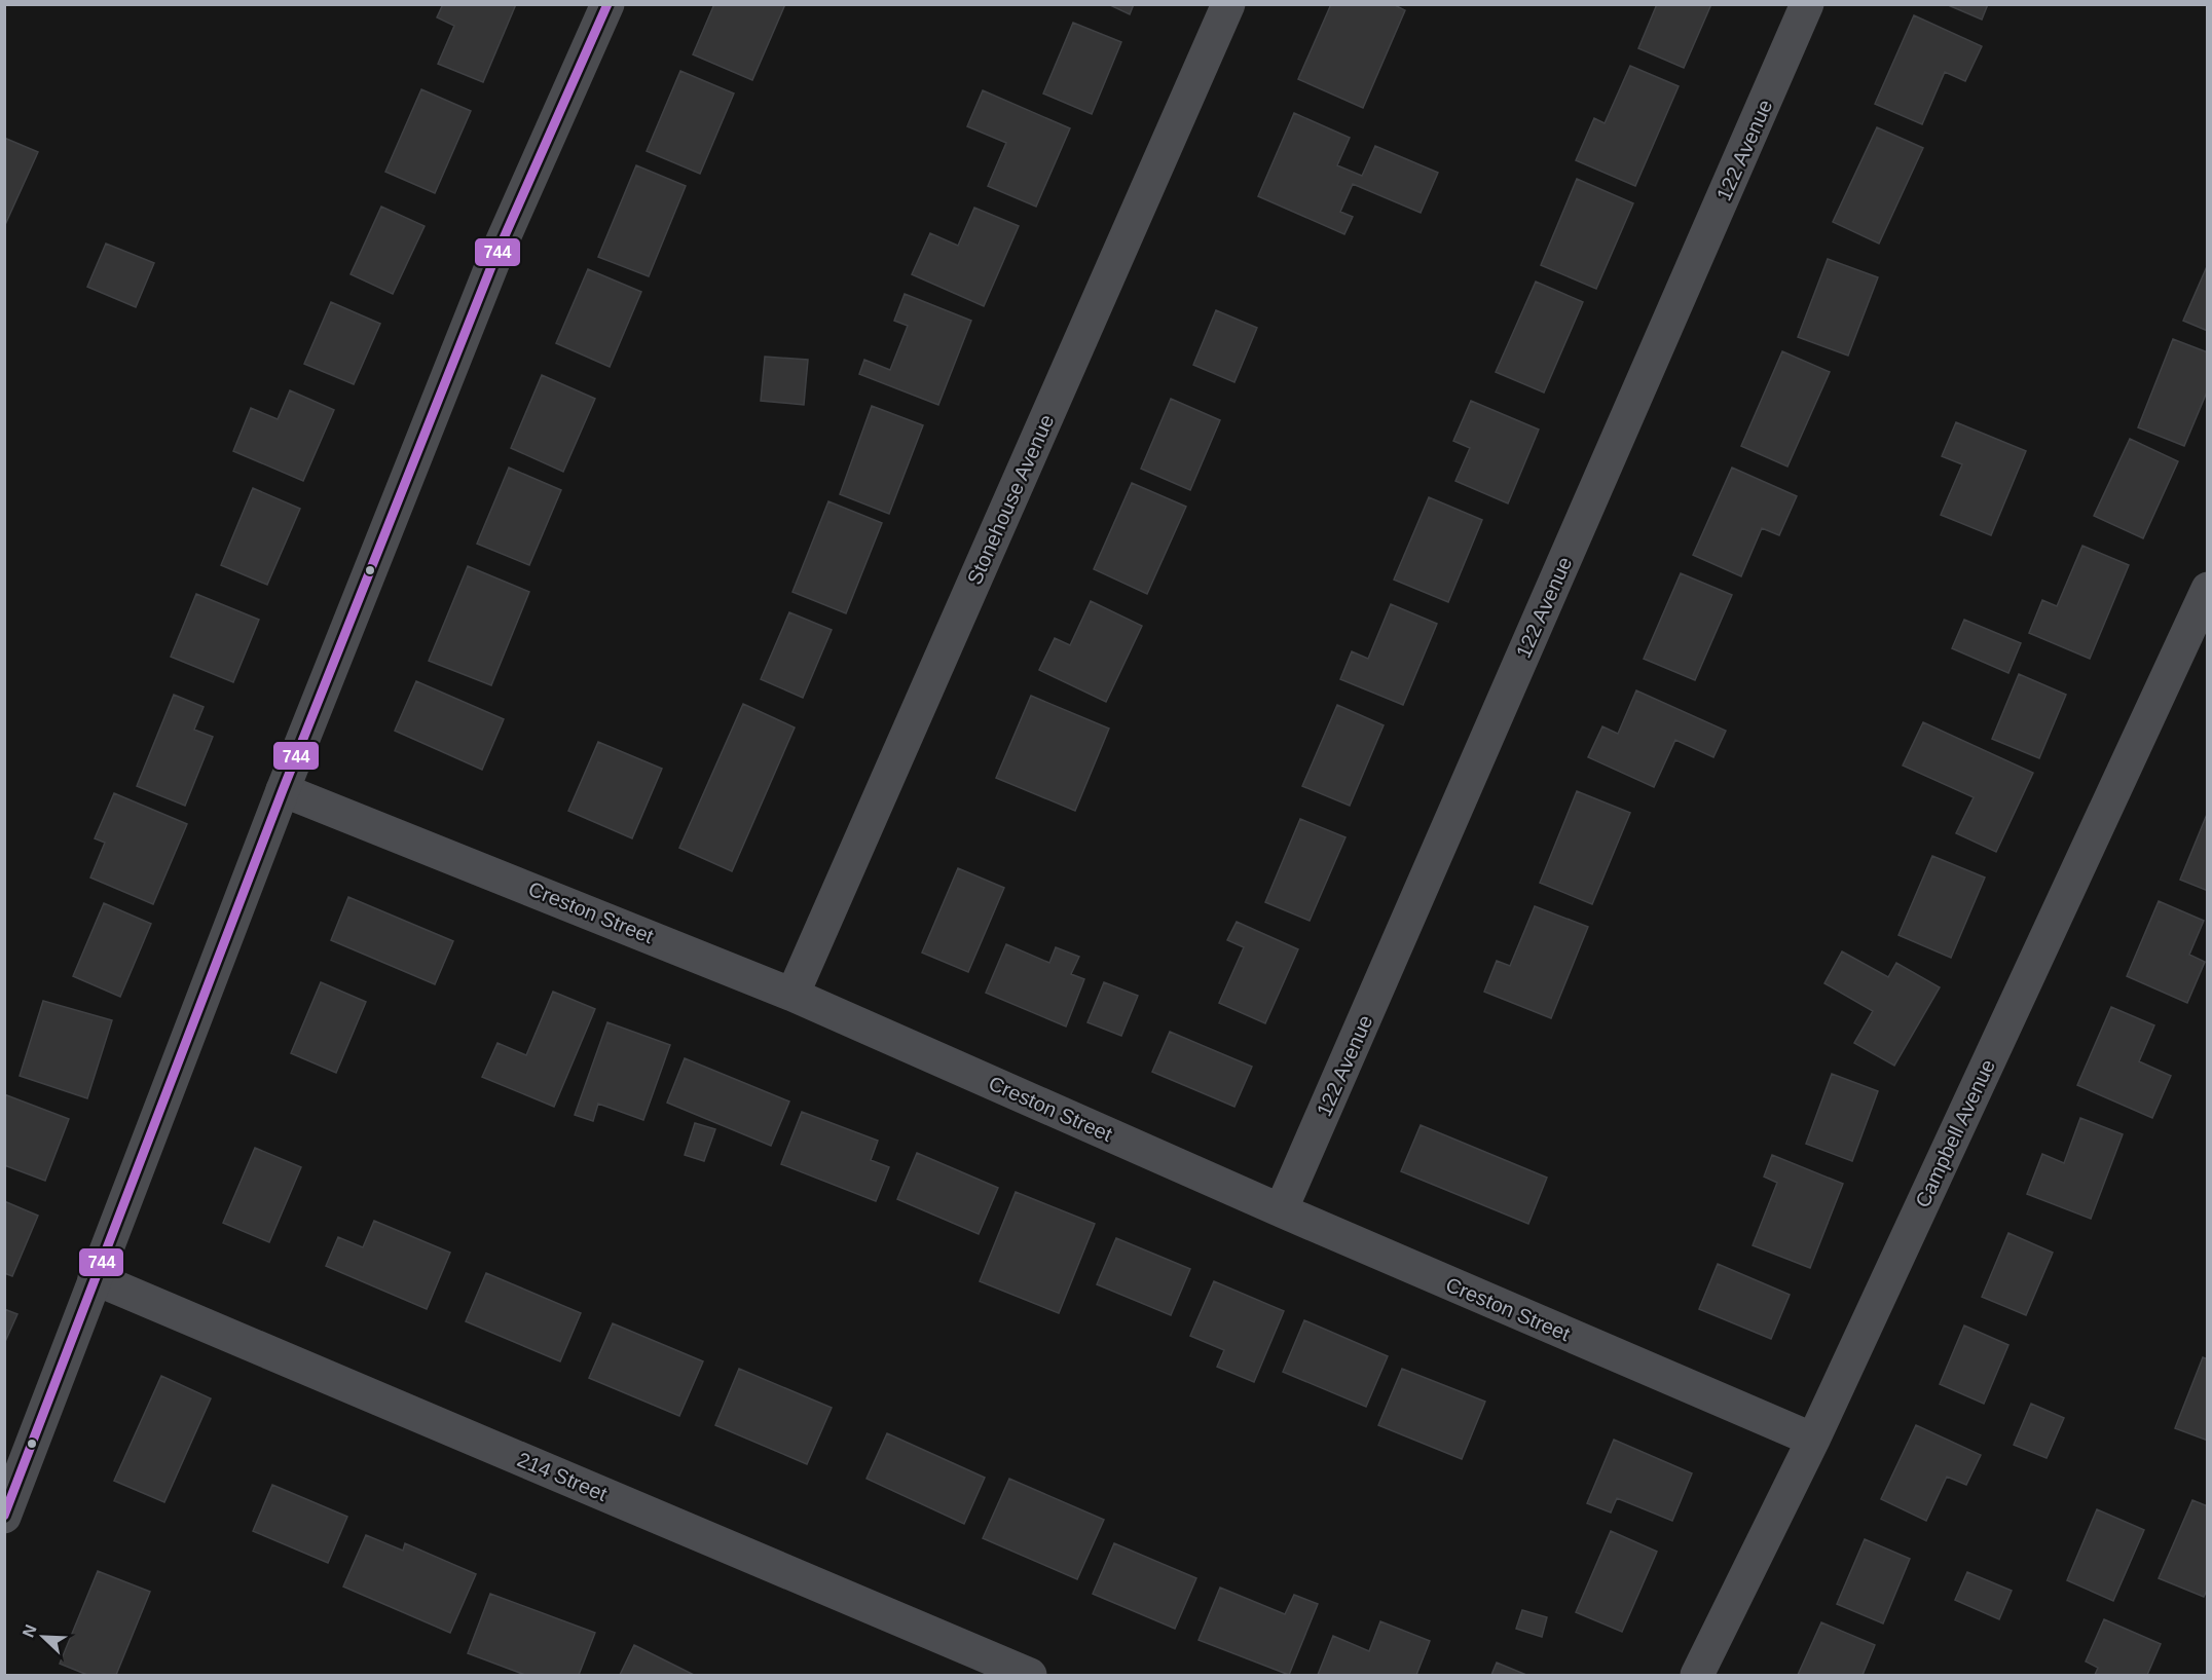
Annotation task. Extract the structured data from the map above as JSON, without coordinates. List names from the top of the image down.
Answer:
{
  "streets": {
    "street": [
      "122 Avenue",
      "Stonehouse Avenue",
      "Creston Street",
      "Campbell Avenue",
      "214 Street"
    ]
  },
  "crossings": [
    ["122 Avenue", "Creston Street"],
    ["Stonehouse Avenue", "Creston Street"],
    ["Creston Street", "Campbell Avenue"]
  ],
  "lines": ["transit line 744"],
  "north": "top left"
}
